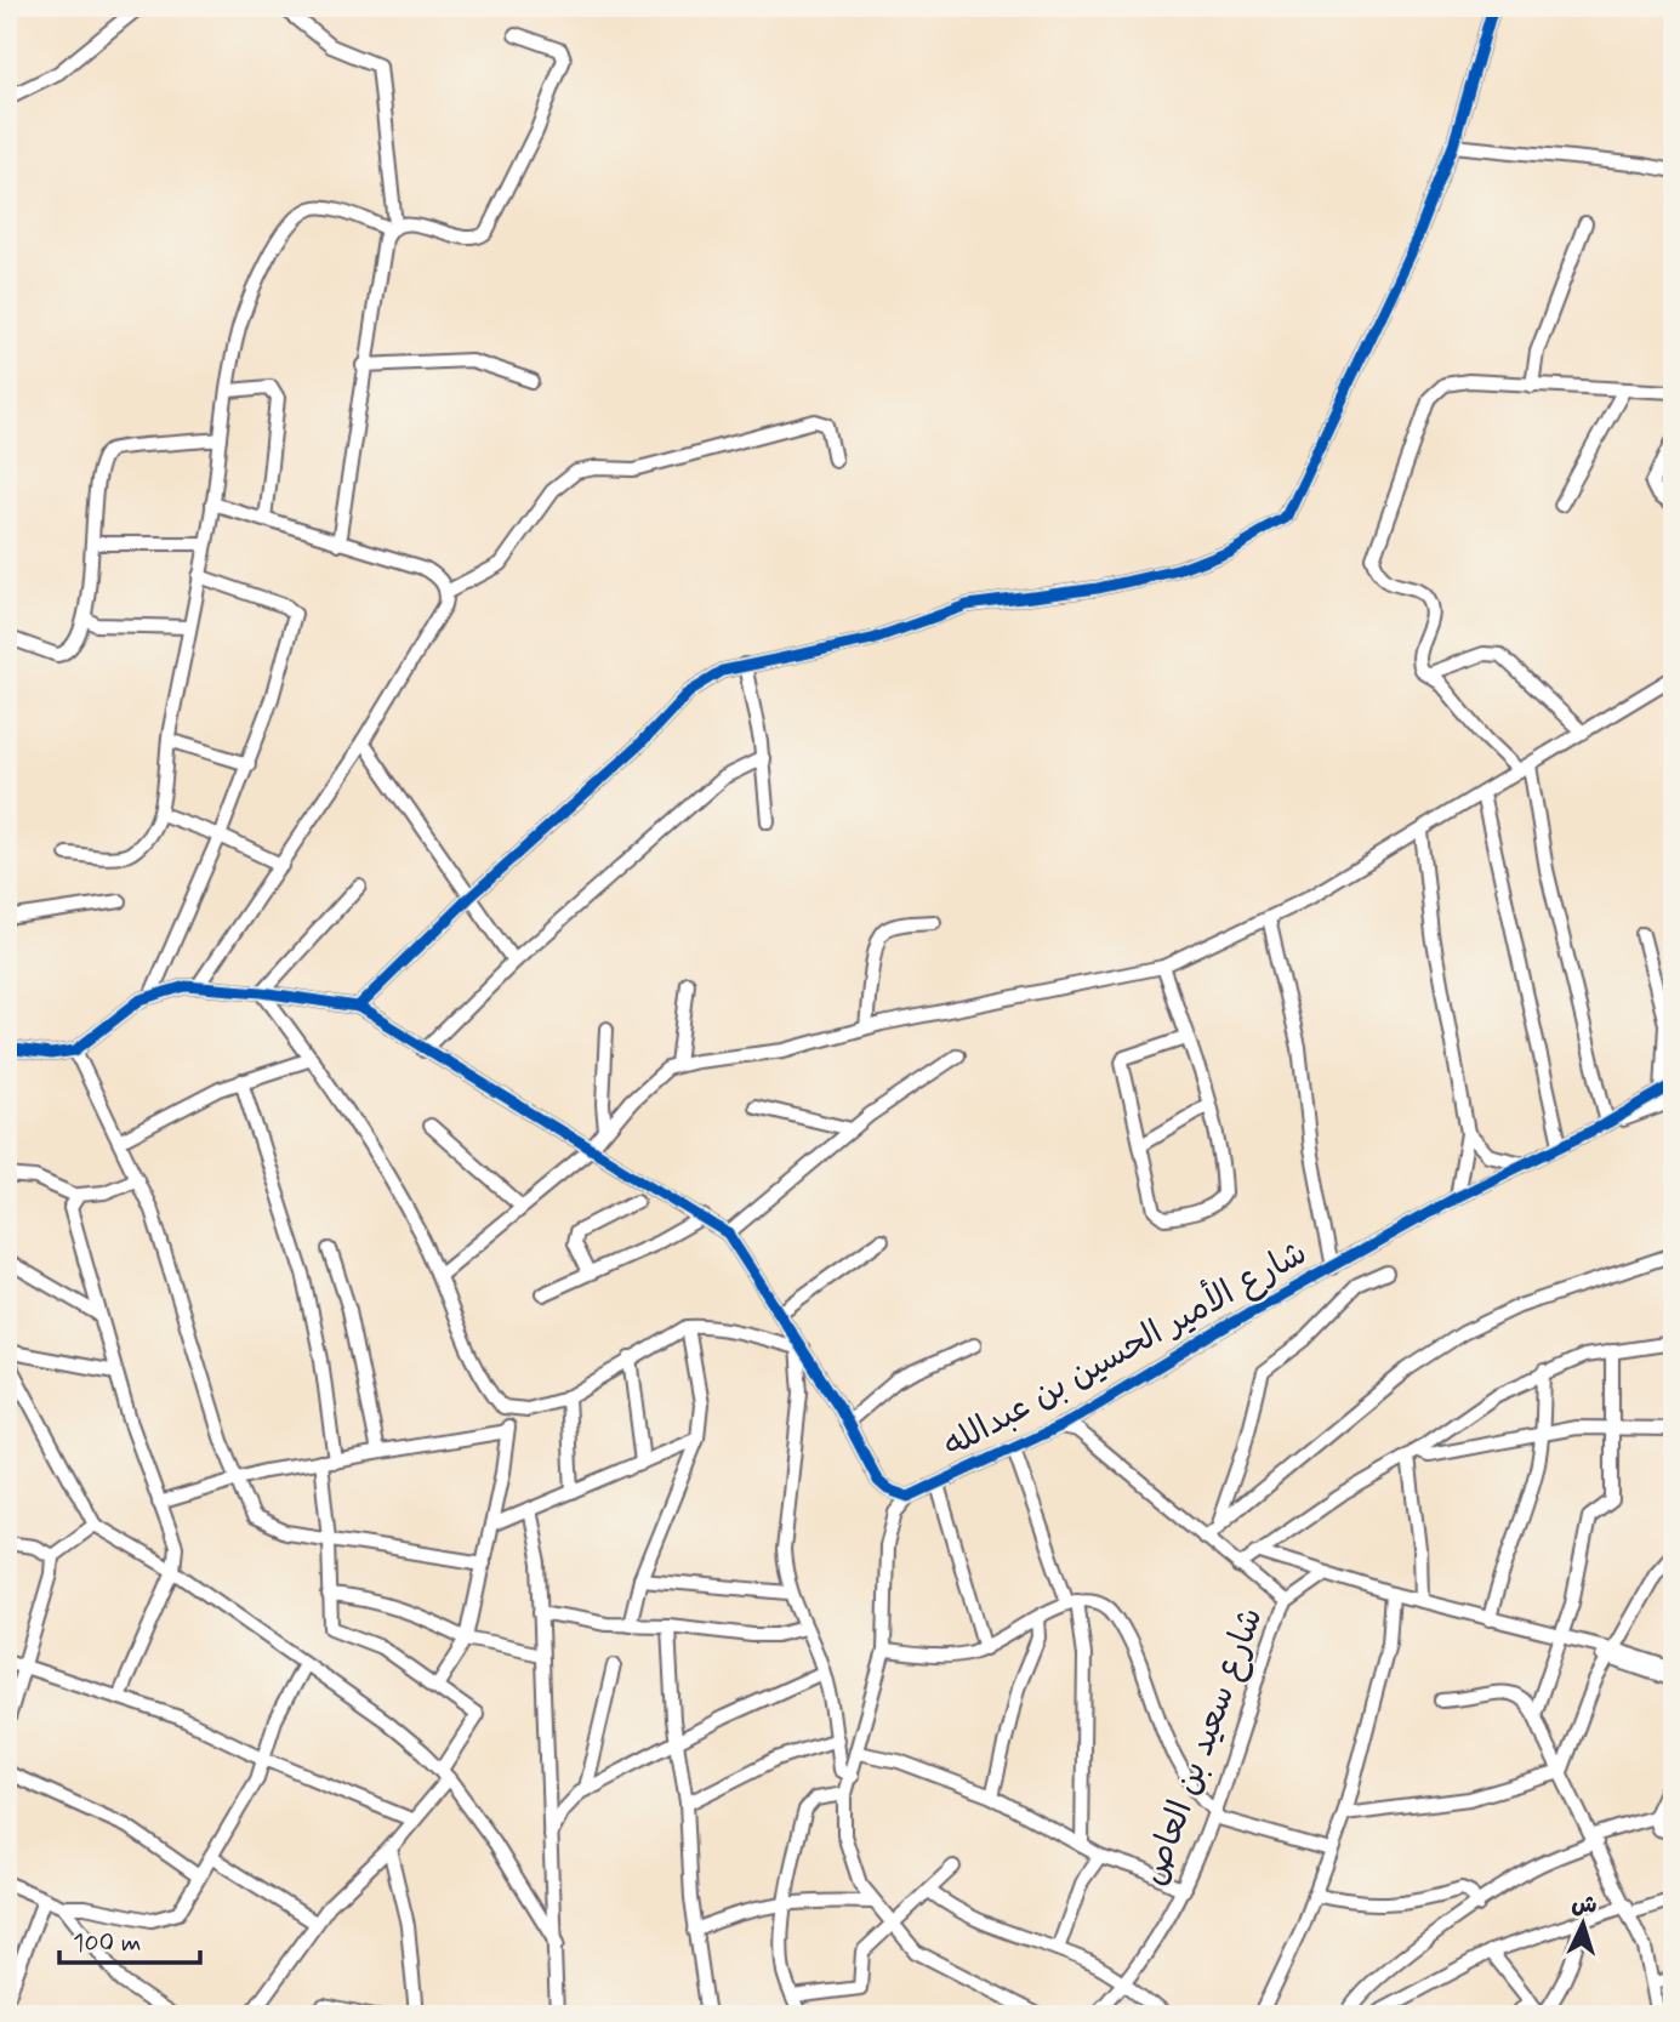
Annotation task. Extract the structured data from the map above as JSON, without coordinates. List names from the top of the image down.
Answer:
{
  "streets": {
    "street": ["شارع الأمير الحسين بن عبدالله", "شارع سعيد بن العاص"]
  },
  "crossings": [
    ["شارع الأمير الحسين بن عبدالله", "شارع سعيد بن العاص"]
  ],
  "scale_bar": "100 m",
  "north": "top"
}
